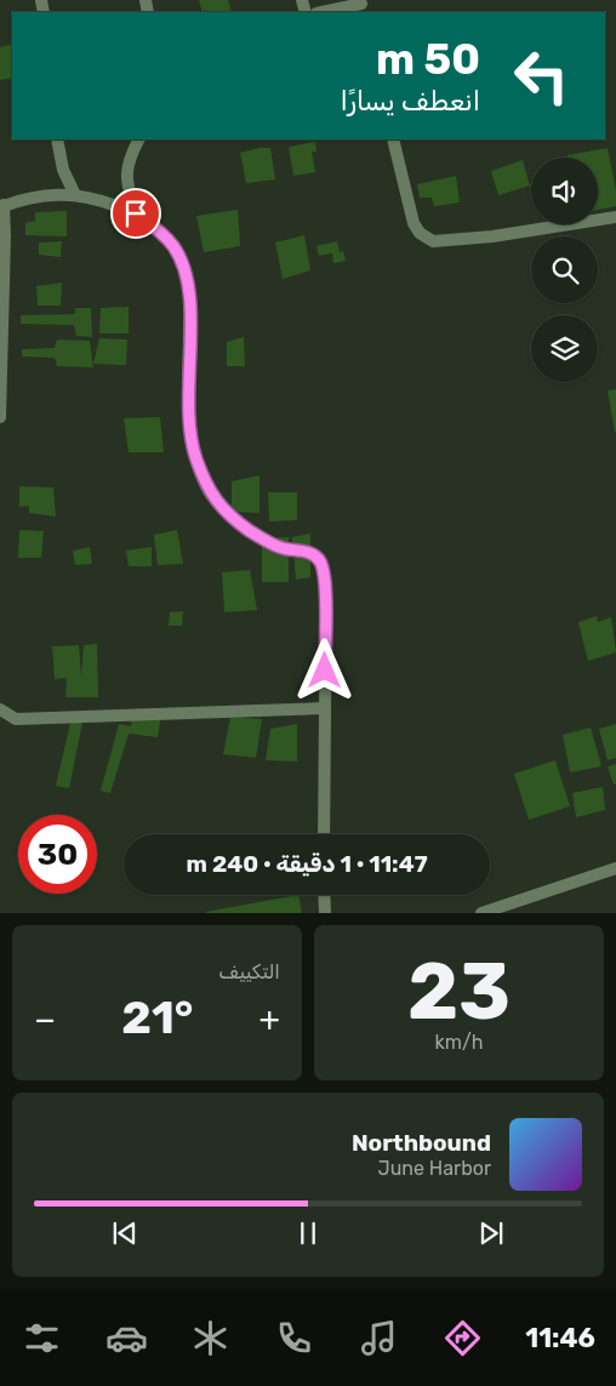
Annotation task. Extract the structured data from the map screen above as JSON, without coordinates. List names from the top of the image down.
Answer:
{
  "page": {
    "turn": ["50 m", "انعطف يسارًا"],
    "limit": "30",
    "trip": "11:47 · 1 دقيقة · 240 m",
    "tile": [
      ["23", "km/h"],
      "التكييف"
    ],
    "heat": ["−", "21°", "+"],
    "song": ["Northbound", "June Harbor"],
    "tabs": "11:46"
  }
}
